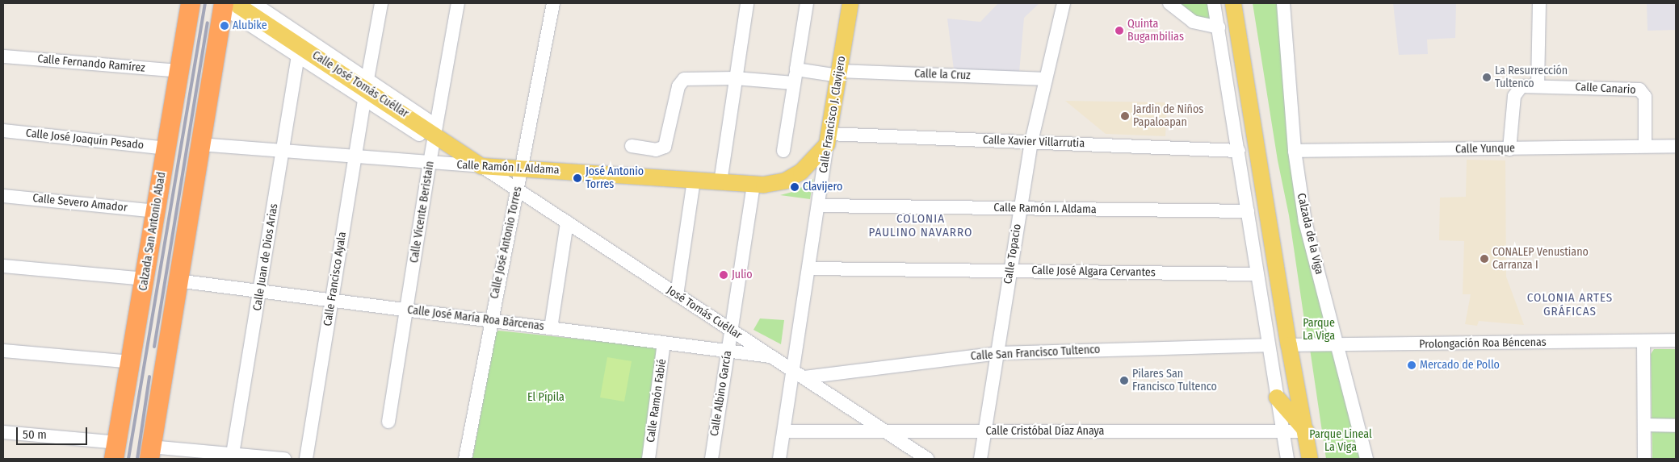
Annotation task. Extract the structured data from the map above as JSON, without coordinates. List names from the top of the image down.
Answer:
{
  "streets": {
    "highway": ["Calzada San Antonio Abad"],
    "main road": ["Calle José Tomás Cuéllar", "Calle Francisco J. Clavijero", "Calle Ramón I. Aldama"],
    "street": [
      "Calle Fernando Ramírez",
      "Calle la Cruz",
      "Calle Canario",
      "Calle José Joaquín Pesado",
      "Calle Xavier Villarrutia",
      "Calle Yunque",
      "Calle Severo Amador",
      "Calle Vicente Beristain",
      "Calzada de la Viga",
      "Calle José Antonio Torres",
      "Calle Topacio",
      "Calle Juan de Dios Arias",
      "Calle José Algara Cervantes",
      "Calle Francisco Ayala",
      "José Tomás Cuéllar",
      "Calle José María Roa Bárcenas",
      "Prolongación Roa Béncenas",
      "Calle San Francisco Tultenco",
      "Calle Albino García",
      "Calle Ramón Fabié",
      "Calle Cristóbal Díaz Anaya"
    ]
  },
  "crossings": [
    ["Calle Fernando Ramírez", "Calzada San Antonio Abad"],
    ["Calle la Cruz", "Calle Francisco J. Clavijero"],
    ["Calle la Cruz", "Calle Topacio"],
    ["Calle José Tomás Cuéllar", "Calle Ramón I. Aldama"],
    ["Calle José Tomás Cuéllar", "Calle Vicente Beristain"],
    ["Calle José Tomás Cuéllar", "José Tomás Cuéllar"],
    ["Calle Canario", "Calle Yunque"],
    ["Calle Francisco J. Clavijero", "Calle Xavier Villarrutia"],
    ["Calle Francisco J. Clavijero", "Calle Ramón I. Aldama"],
    ["Calle Francisco J. Clavijero", "Calle José Algara Cervantes"],
    ["Calle Francisco J. Clavijero", "José Tomás Cuéllar"],
    ["Calle Francisco J. Clavijero", "Calle Cristóbal Díaz Anaya"],
    ["Calle José Joaquín Pesado", "Calzada San Antonio Abad"],
    ["Calle Xavier Villarrutia", "Calle Ramón I. Aldama"],
    ["Calle Xavier Villarrutia", "Calle Topacio"],
    ["Calle Yunque", "Calzada de la Viga"],
    ["Calle Ramón I. Aldama", "Calle Vicente Beristain"],
    ["Calle Ramón I. Aldama", "Calle José Antonio Torres"],
    ["Calle Ramón I. Aldama", "Calle Topacio"],
    ["Calle Ramón I. Aldama", "Calle Juan de Dios Arias"],
    ["Calle Ramón I. Aldama", "Calle Francisco Ayala"],
    ["Calle Ramón I. Aldama", "José Tomás Cuéllar"],
    ["Calle Ramón I. Aldama", "Calle Albino García"],
    ["Calle Severo Amador", "Calzada San Antonio Abad"],
    ["Calle Vicente Beristain", "Calle José María Roa Bárcenas"],
    ["Calzada de la Viga", "Prolongación Roa Béncenas"],
    ["Calle José Antonio Torres", "José Tomás Cuéllar"],
    ["Calle José Antonio Torres", "Calle José María Roa Bárcenas"],
    ["Calle Topacio", "Calle José Algara Cervantes"],
    ["Calle Topacio", "Calle San Francisco Tultenco"],
    ["Calle Topacio", "Calle Cristóbal Díaz Anaya"],
    ["Calle Juan de Dios Arias", "Calle José María Roa Bárcenas"],
    ["Calle Francisco Ayala", "Calle José María Roa Bárcenas"],
    ["José Tomás Cuéllar", "Calle José María Roa Bárcenas"],
    ["José Tomás Cuéllar", "Calle San Francisco Tultenco"],
    ["José Tomás Cuéllar", "Calle Albino García"],
    ["José Tomás Cuéllar", "Calle Cristóbal Díaz Anaya"],
    ["Calle José María Roa Bárcenas", "Calle Albino García"],
    ["Calle José María Roa Bárcenas", "Calle Ramón Fabié"]
  ],
  "districts": ["COLONIA PAULINO NAVARRO", "COLONIA ARTES GRÁFICAS"],
  "parks": ["Parque La Viga", "El Pípila", "Parque Lineal La Viga"],
  "places": [
    "Alubike",
    "Quinta Bugambilias",
    "La Resurrección Tultenco",
    "Jardin de Niños Papaloapan",
    "José Antonio Torres",
    "Clavijero",
    "CONALEP Venustiano Carranza I",
    "Julio",
    "Mercado de Pollo",
    "Pilares San Francisco Tultenco"
  ],
  "scale_bar": "50 m"
}
